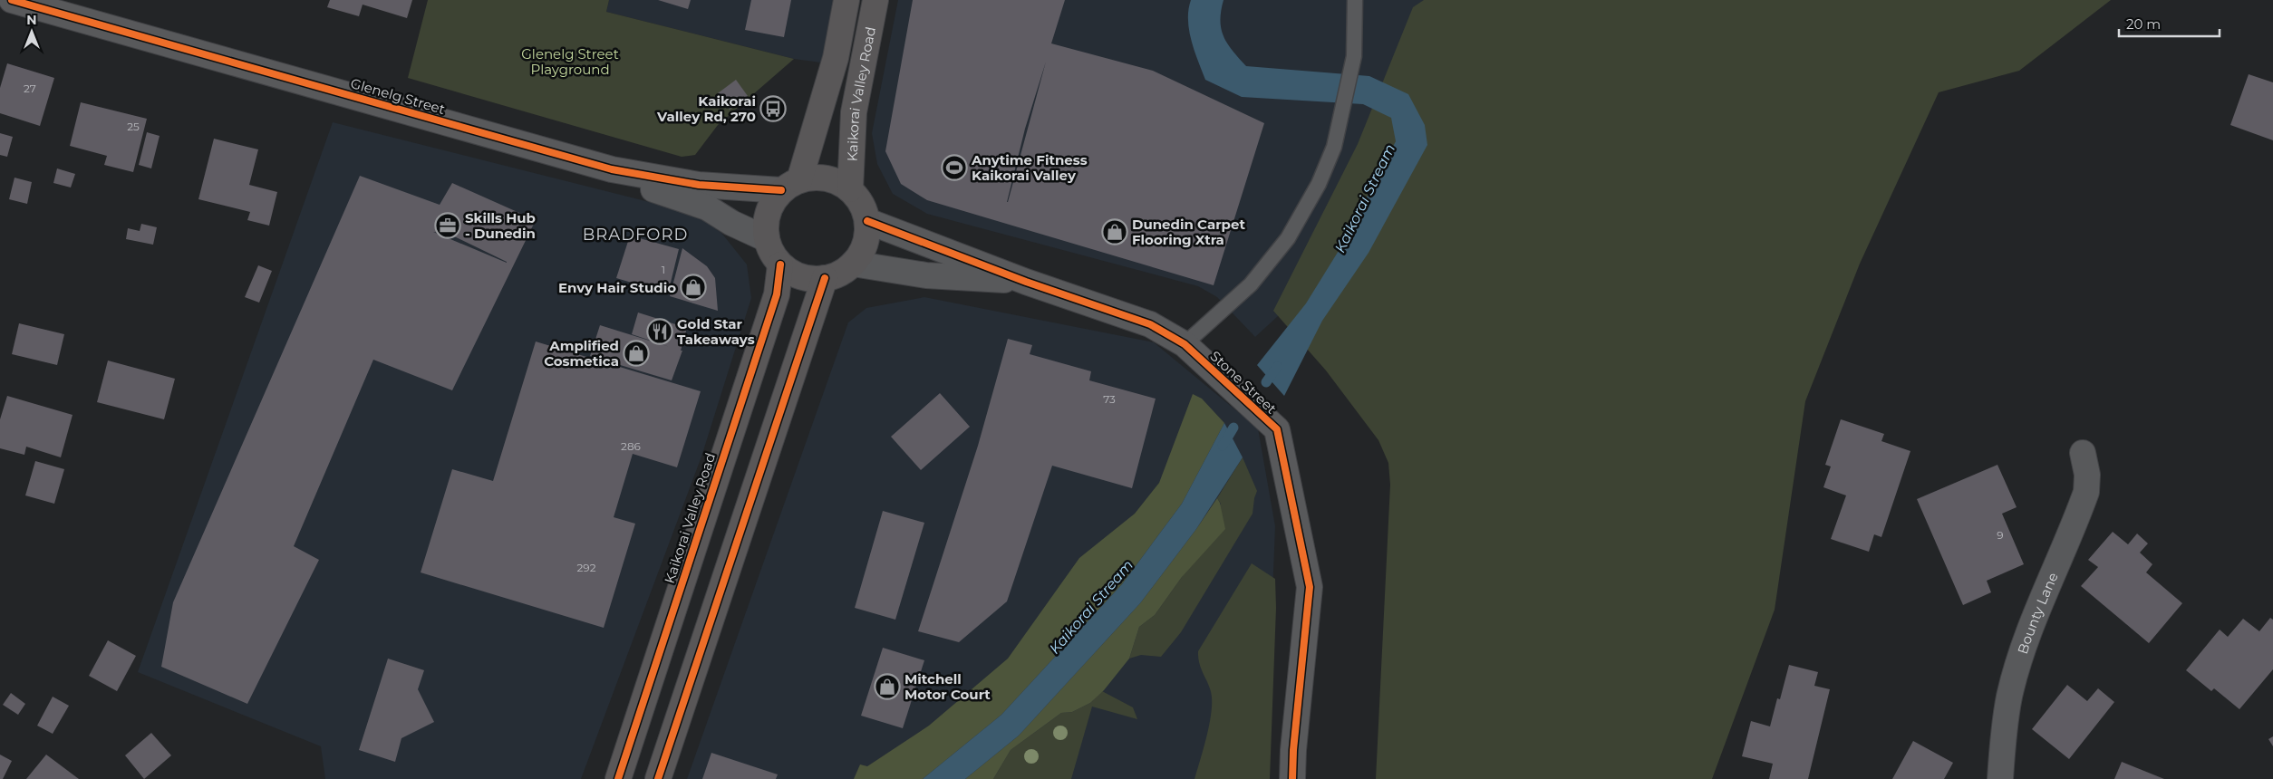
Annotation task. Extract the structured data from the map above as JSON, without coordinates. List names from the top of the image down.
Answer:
{
  "streets": {
    "main road": ["Kaikorai Valley Road"],
    "street": ["Glenelg Street", "Stone Street", "Bounty Lane"]
  },
  "crossings": [
    ["Kaikorai Valley Road", "Glenelg Street"],
    ["Kaikorai Valley Road", "Stone Street"],
    ["Glenelg Street", "Stone Street"]
  ],
  "districts": ["BRADFORD"],
  "water": ["Kaikorai Stream"],
  "parks": ["Glenelg Street Playground"],
  "places": {
    "bus stop": ["Kaikorai Valley Rd, 270"],
    "sports": ["Anytime Fitness Kaikorai Valley"],
    "office": ["Skills Hub - Dunedin"],
    "shop": [
      "Dunedin Carpet Flooring Xtra",
      "Envy Hair Studio",
      "Amplified Cosmetica",
      "Mitchell Motor Court"
    ],
    "restaurant": ["Gold Star Takeaways"]
  },
  "house_numbers": [
    "27",
    "25",
    "1",
    "73",
    "286",
    "9",
    "292"
  ],
  "scale_bar": "20 m",
  "north": "top"
}
